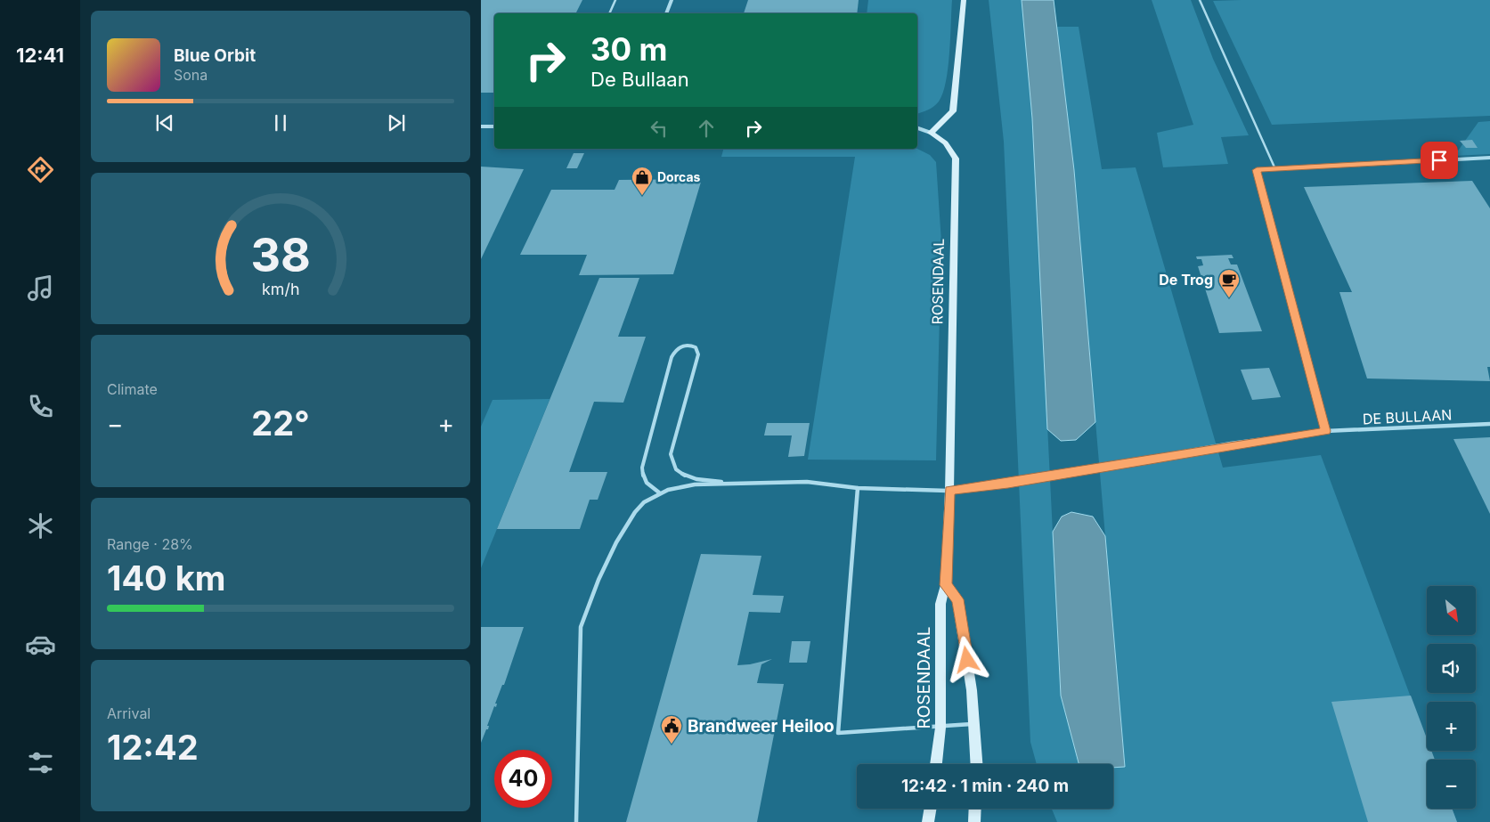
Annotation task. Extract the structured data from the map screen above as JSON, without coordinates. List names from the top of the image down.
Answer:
{
  "streets": {
    "street": ["ROSENDAAL", "DE BULLAAN"]
  },
  "crossings": [
    ["ROSENDAAL", "DE BULLAAN"]
  ],
  "places": {
    "shop": ["Dorcas"],
    "cafe": ["De Trog"],
    "public building": ["Brandweer Heiloo"]
  },
  "north": "bottom right",
  "page": {
    "tabs": "12:41",
    "turn": ["30 m", "De Bullaan"],
    "song": ["Blue Orbit", "Sona"],
    "tile": [
      "Climate",
      ["Range · 28%", "140 km"],
      ["Arrival", "12:42"]
    ],
    "heat": ["−", "22°", "+"],
    "map_buttons": ["+", "−"],
    "limit": "40",
    "trip": "12:42 · 1 min · 240 m",
    "gauge": ["38", "km/h"]
  }
}
